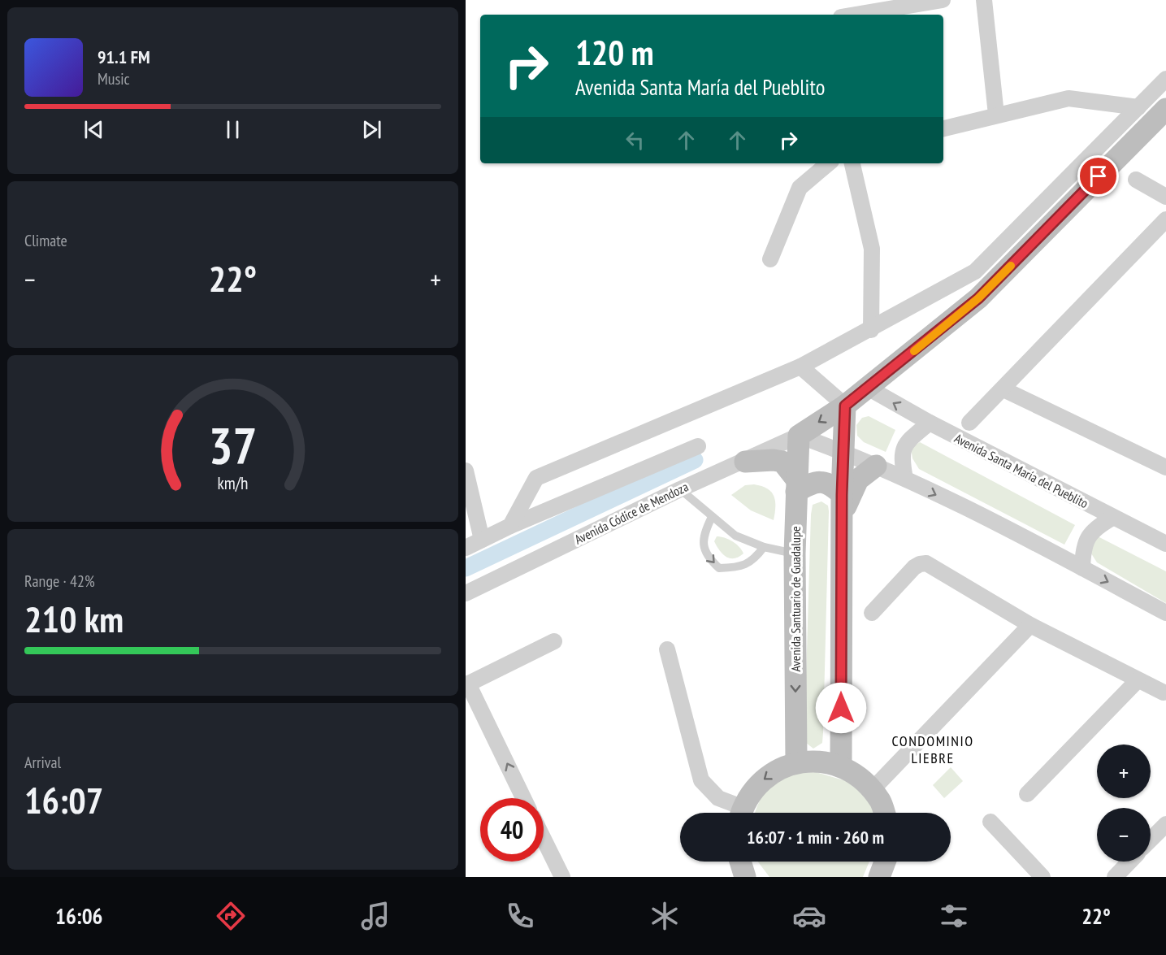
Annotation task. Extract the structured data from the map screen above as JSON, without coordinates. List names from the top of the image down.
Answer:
{
  "streets": {
    "street": ["Avenida Santa María del Pueblito", "Avenida Códice de Mendoza", "Avenida Santuario de Guadalupe"]
  },
  "crossings": [
    ["Avenida Códice de Mendoza", "Avenida Santuario de Guadalupe"]
  ],
  "districts": ["CONDOMINIO LIEBRE"],
  "page": {
    "turn": ["120 m", "Avenida Santa María del Pueblito"],
    "song": ["91.1 FM", "Music"],
    "tile": [
      "Climate",
      ["Range · 42%", "210 km"],
      ["Arrival", "16:07"]
    ],
    "heat": ["−", "22°", "+"],
    "map_buttons": ["+", "−"],
    "limit": "40",
    "trip": "16:07 · 1 min · 260 m",
    "tabs": ["16:06", "22°"],
    "gauge": ["37", "km/h"]
  }
}
